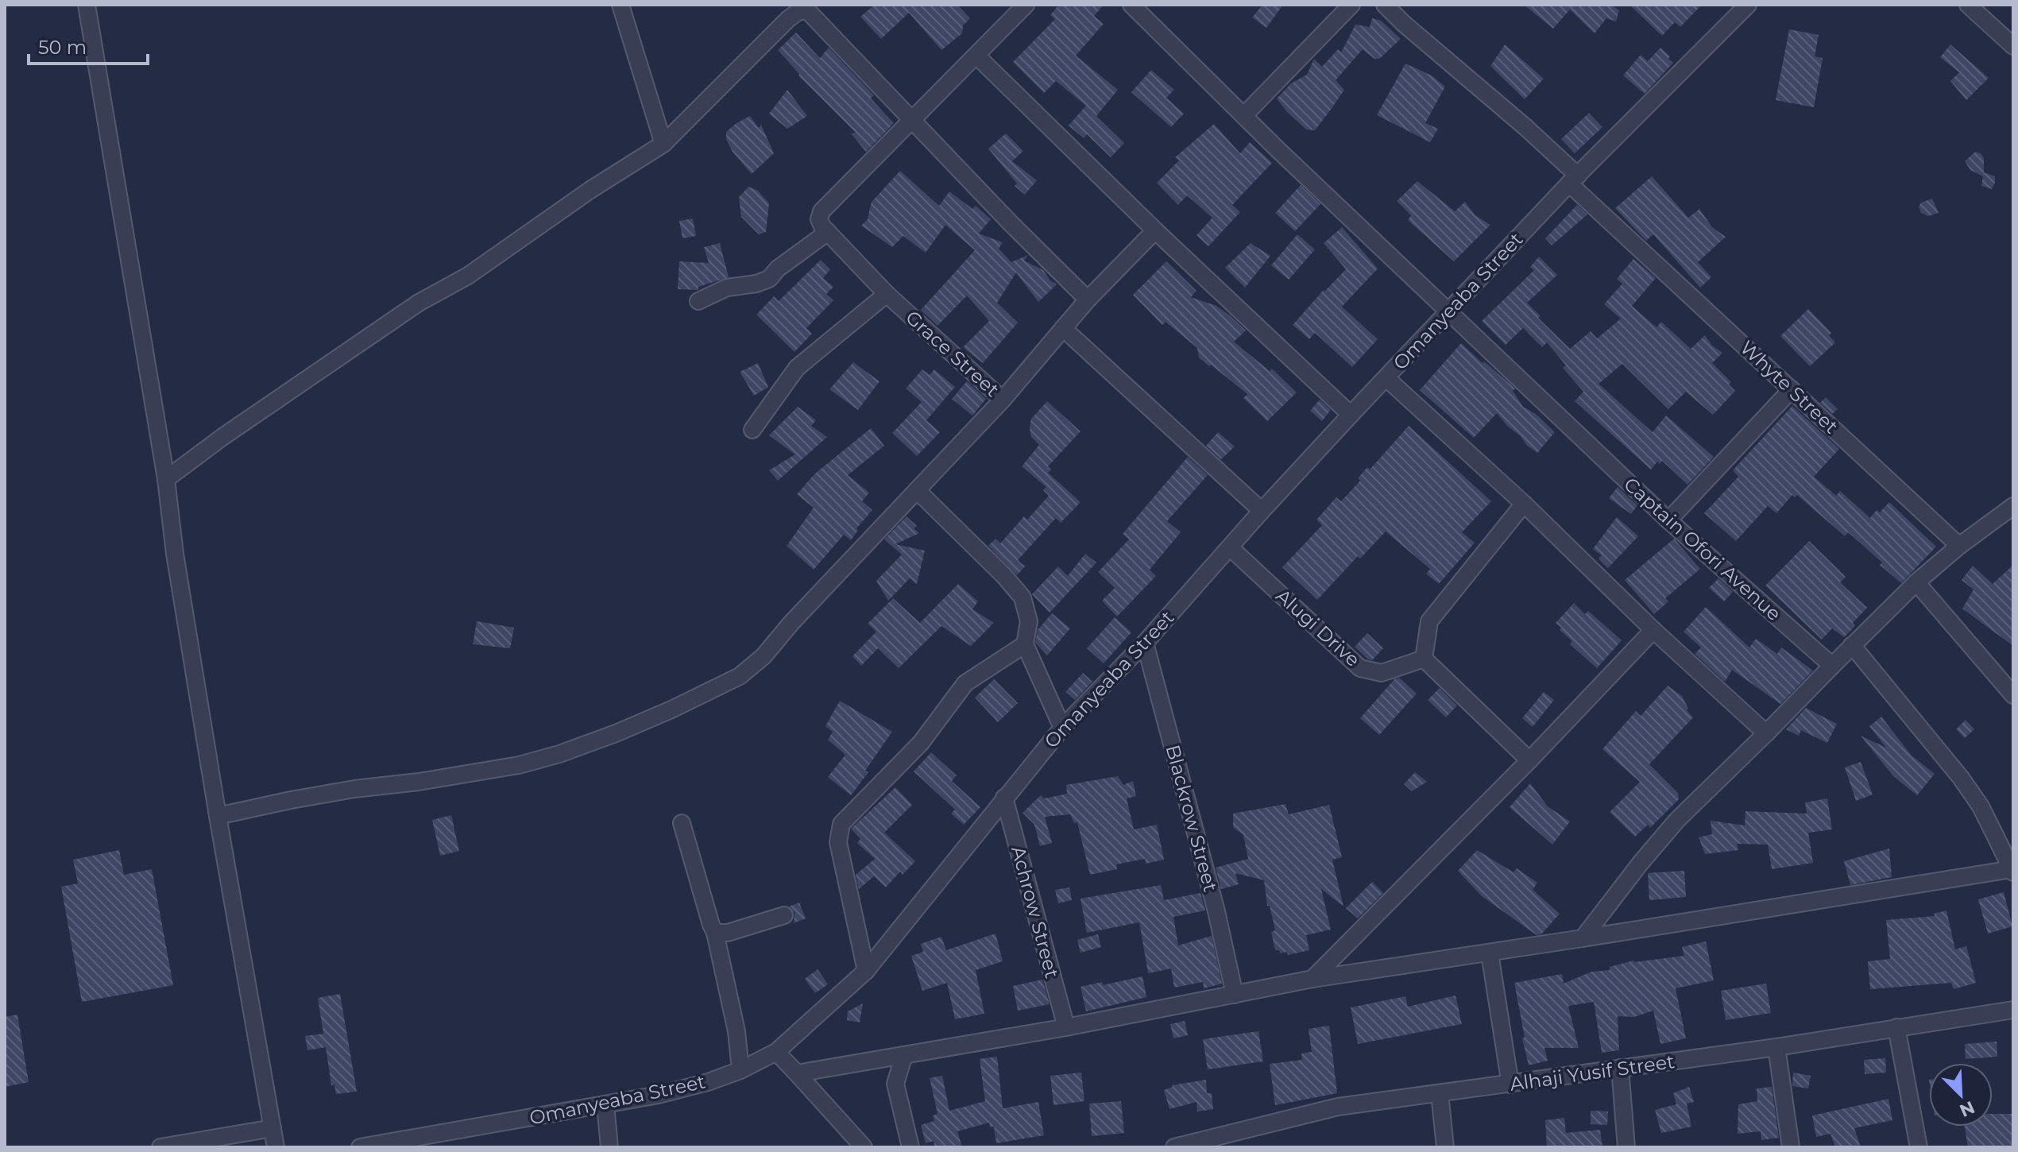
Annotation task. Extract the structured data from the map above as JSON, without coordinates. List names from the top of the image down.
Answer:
{
  "streets": {
    "street": [
      "Omanyeaba Street",
      "Grace Street",
      "Whyte Street",
      "Captain Ofori Avenue",
      "Alugi Drive",
      "Blackrow Street",
      "Achrow Street",
      "Alhaji Yusif Street"
    ]
  },
  "crossings": [
    ["Omanyeaba Street", "Whyte Street"],
    ["Omanyeaba Street", "Captain Ofori Avenue"],
    ["Omanyeaba Street", "Alugi Drive"],
    ["Omanyeaba Street", "Blackrow Street"],
    ["Omanyeaba Street", "Achrow Street"]
  ],
  "scale_bar": "50 m",
  "north": "bottom right"
}
